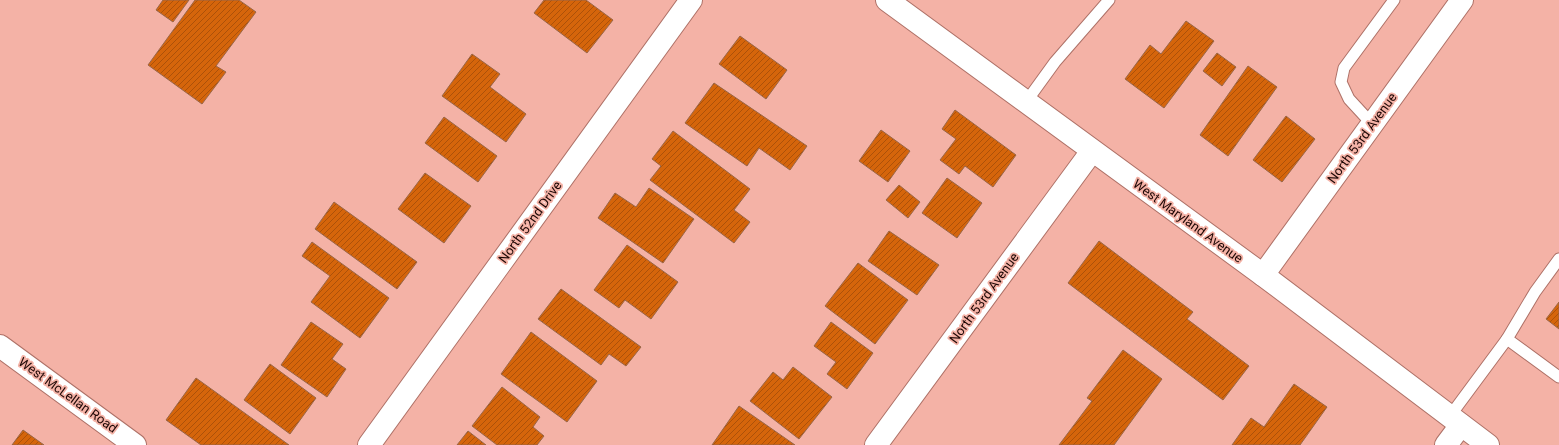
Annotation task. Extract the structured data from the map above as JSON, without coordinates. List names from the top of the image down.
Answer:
{
  "streets": {
    "street": [
      "North 53rd Avenue",
      "West Maryland Avenue",
      "North 52nd Drive",
      "West McLellan Road"
    ]
  },
  "crossings": [
    ["North 53rd Avenue", "West Maryland Avenue"]
  ]
}
